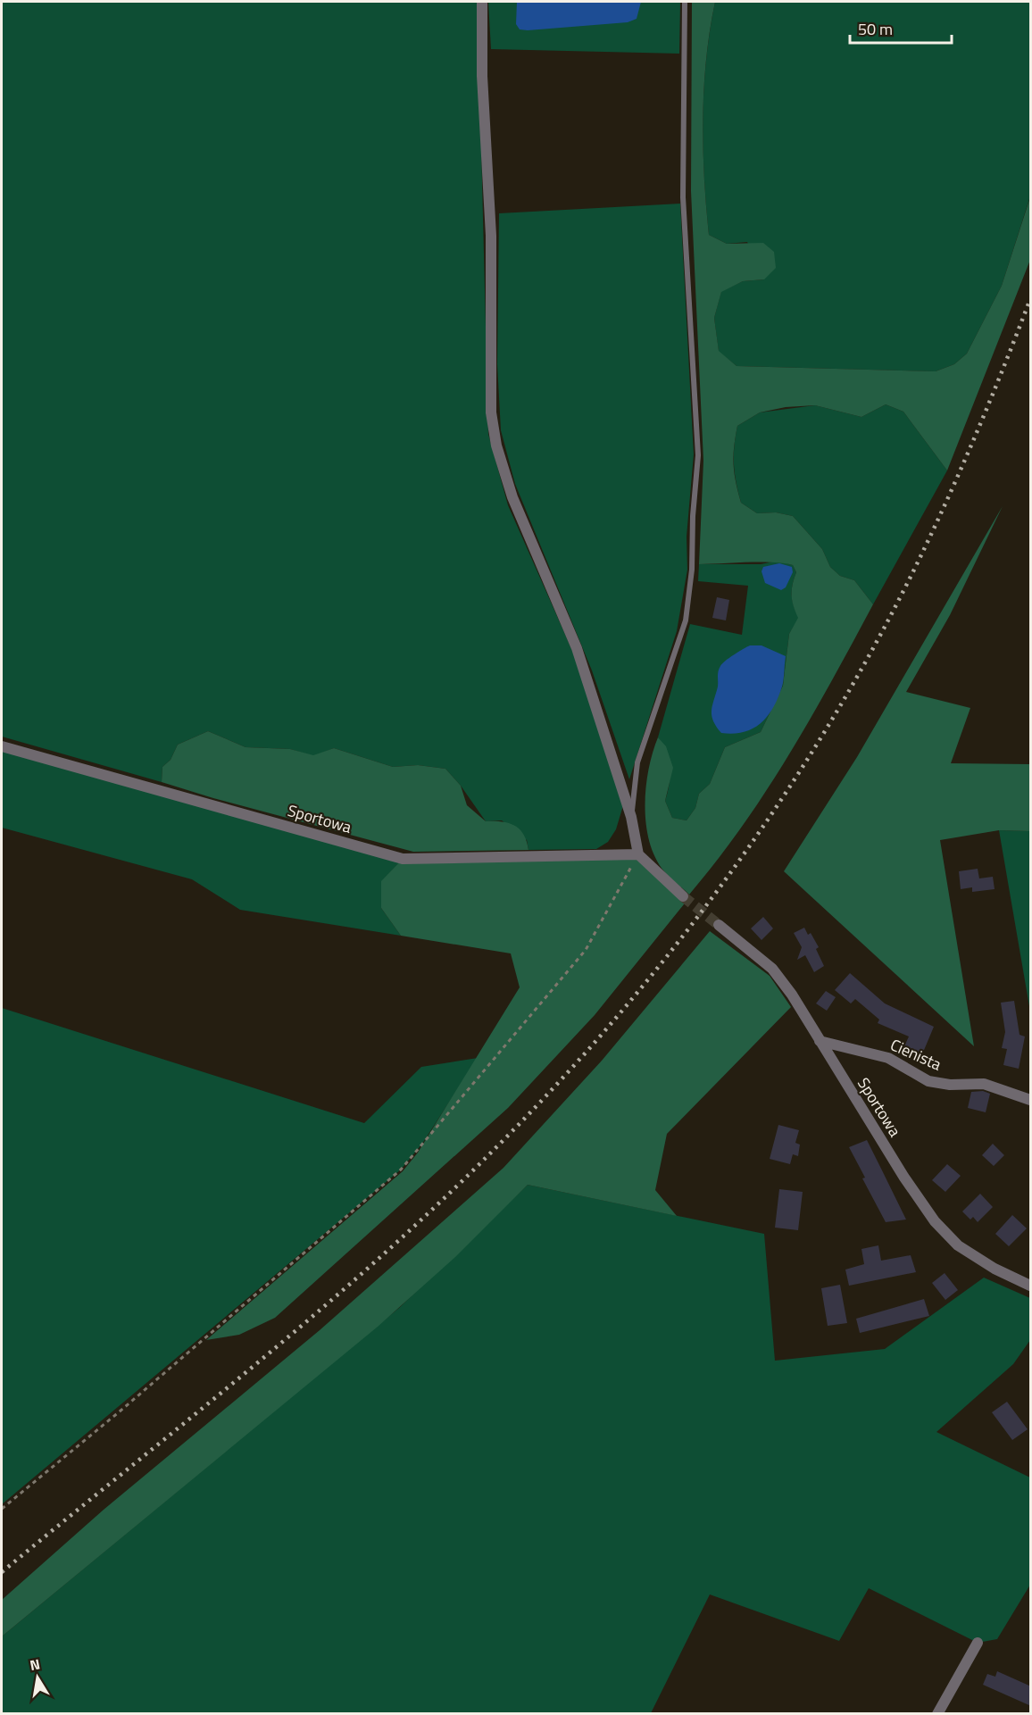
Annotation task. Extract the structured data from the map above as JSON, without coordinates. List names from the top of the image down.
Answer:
{
  "streets": {
    "street": ["Sportowa", "Cienista"]
  },
  "crossings": [
    ["Sportowa", "Cienista"]
  ],
  "scale_bar": "50 m",
  "north": "top"
}
